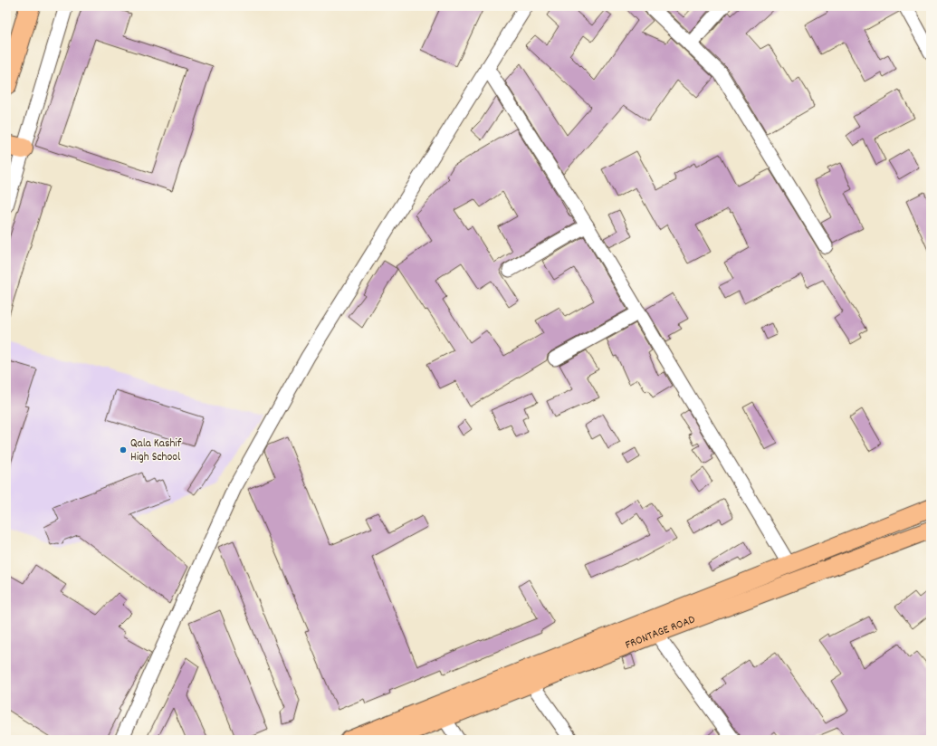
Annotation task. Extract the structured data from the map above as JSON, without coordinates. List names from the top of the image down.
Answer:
{
  "streets": {
    "main road": ["FRONTAGE ROAD"]
  },
  "places": ["Qala Kashif High School"]
}
